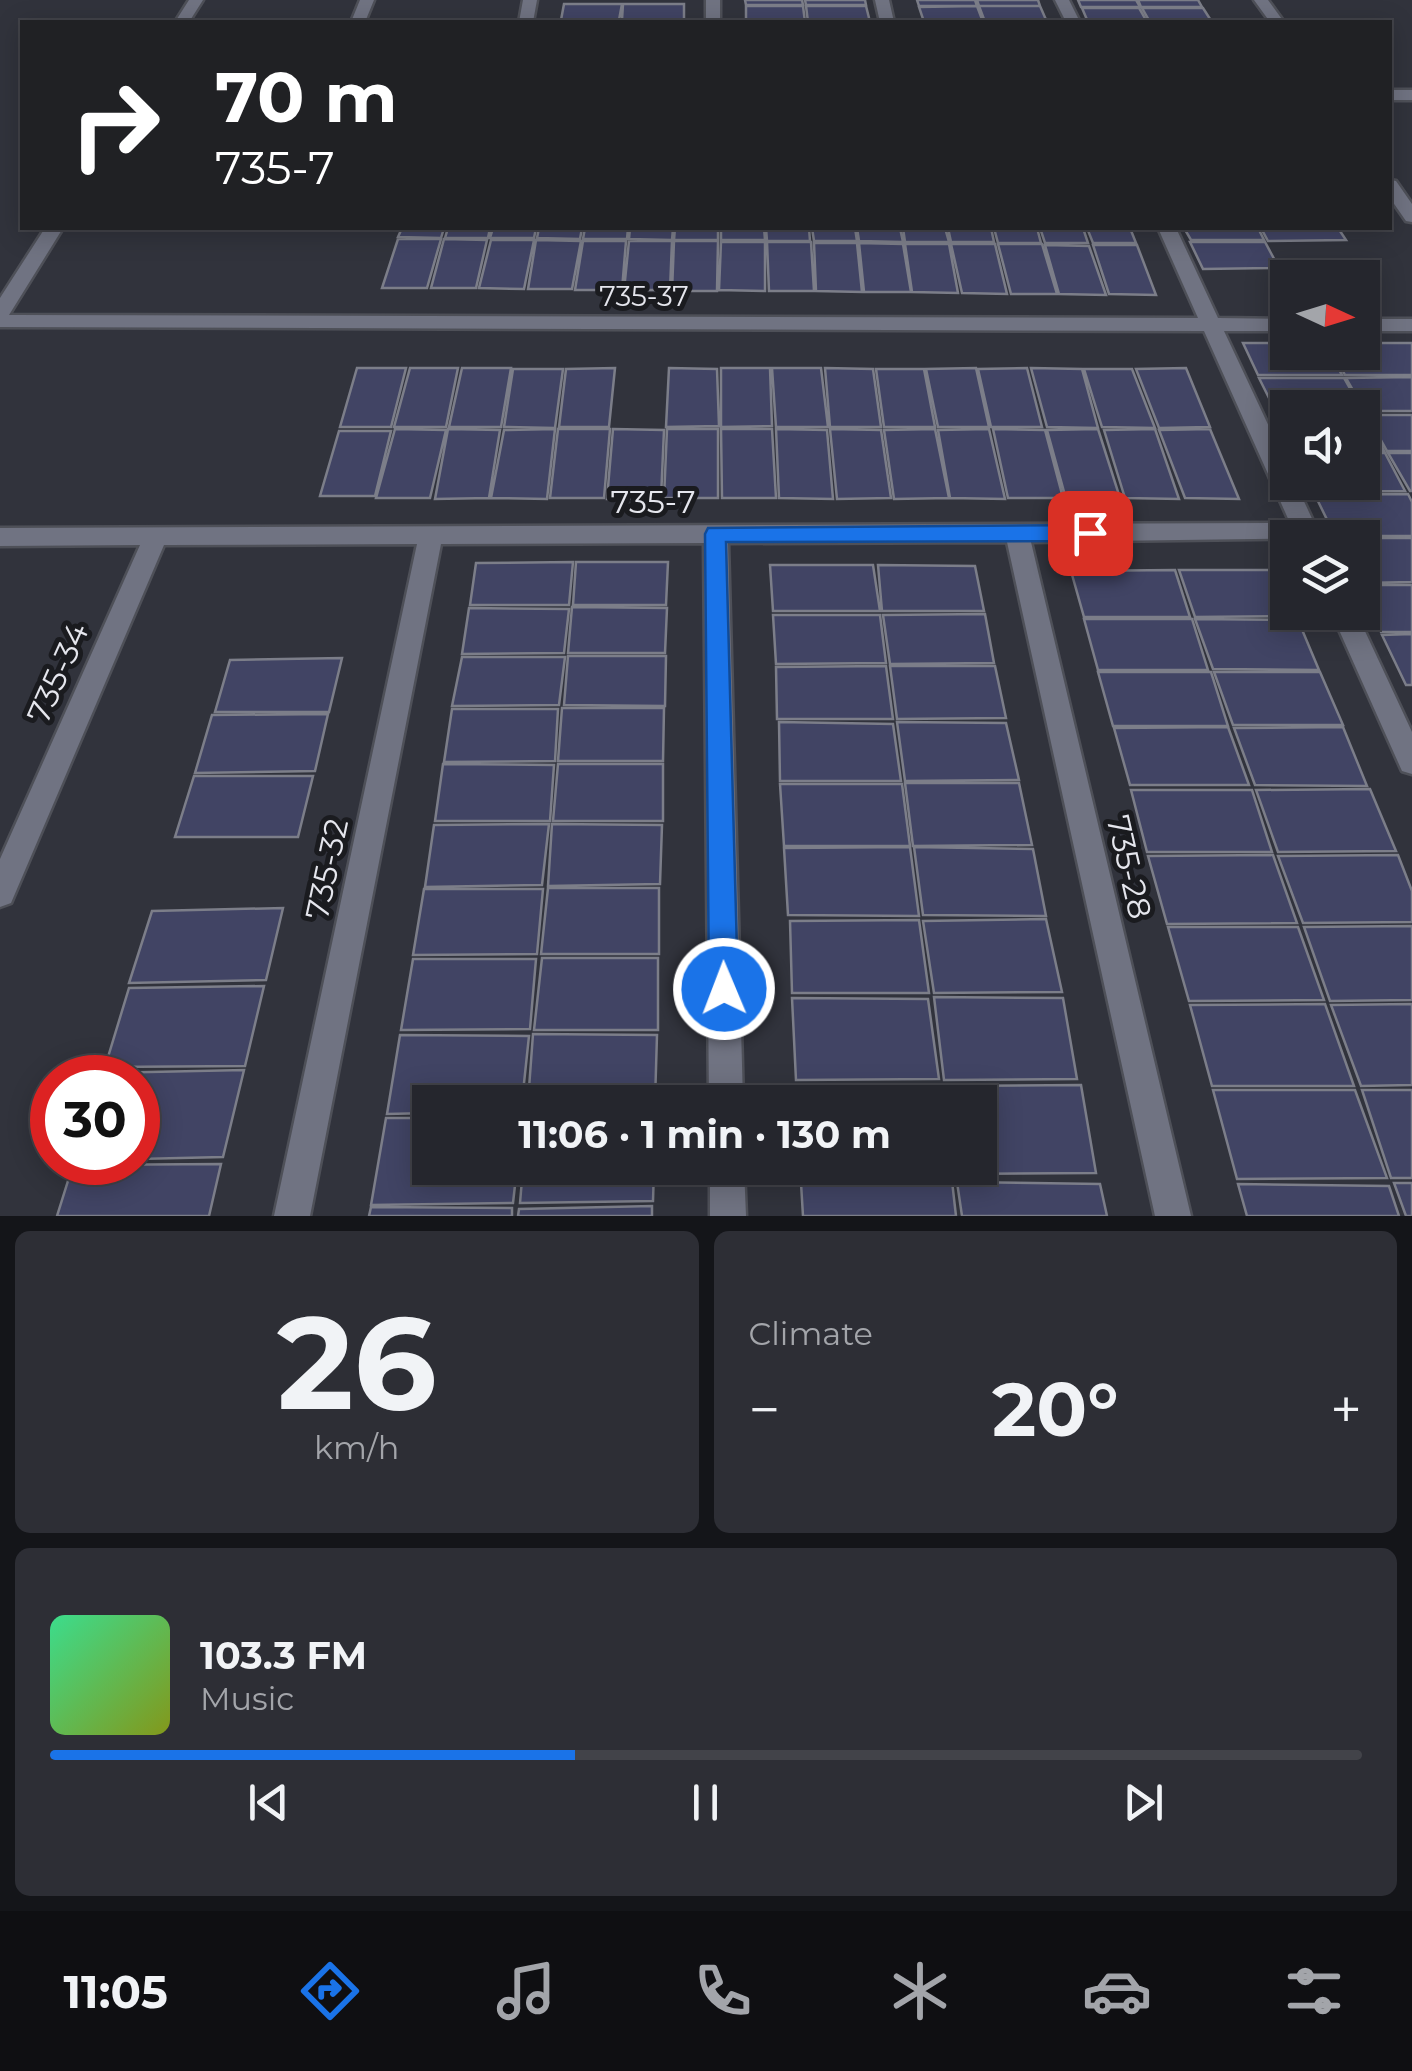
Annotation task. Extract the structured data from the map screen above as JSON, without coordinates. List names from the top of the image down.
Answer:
{
  "streets": {
    "street": [
      "735-37",
      "735-7",
      "735-34",
      "735-28",
      "735-32"
    ]
  },
  "crossings": [
    ["735-7", "735-34"],
    ["735-7", "735-28"],
    ["735-7", "735-32"]
  ],
  "north": "right",
  "page": {
    "turn": ["70 m", "735-7"],
    "limit": "30",
    "trip": "11:06 · 1 min · 130 m",
    "tile": [
      ["26", "km/h"],
      "Climate"
    ],
    "heat": ["−", "20°", "+"],
    "song": ["103.3 FM", "Music"],
    "tabs": "11:05"
  }
}
